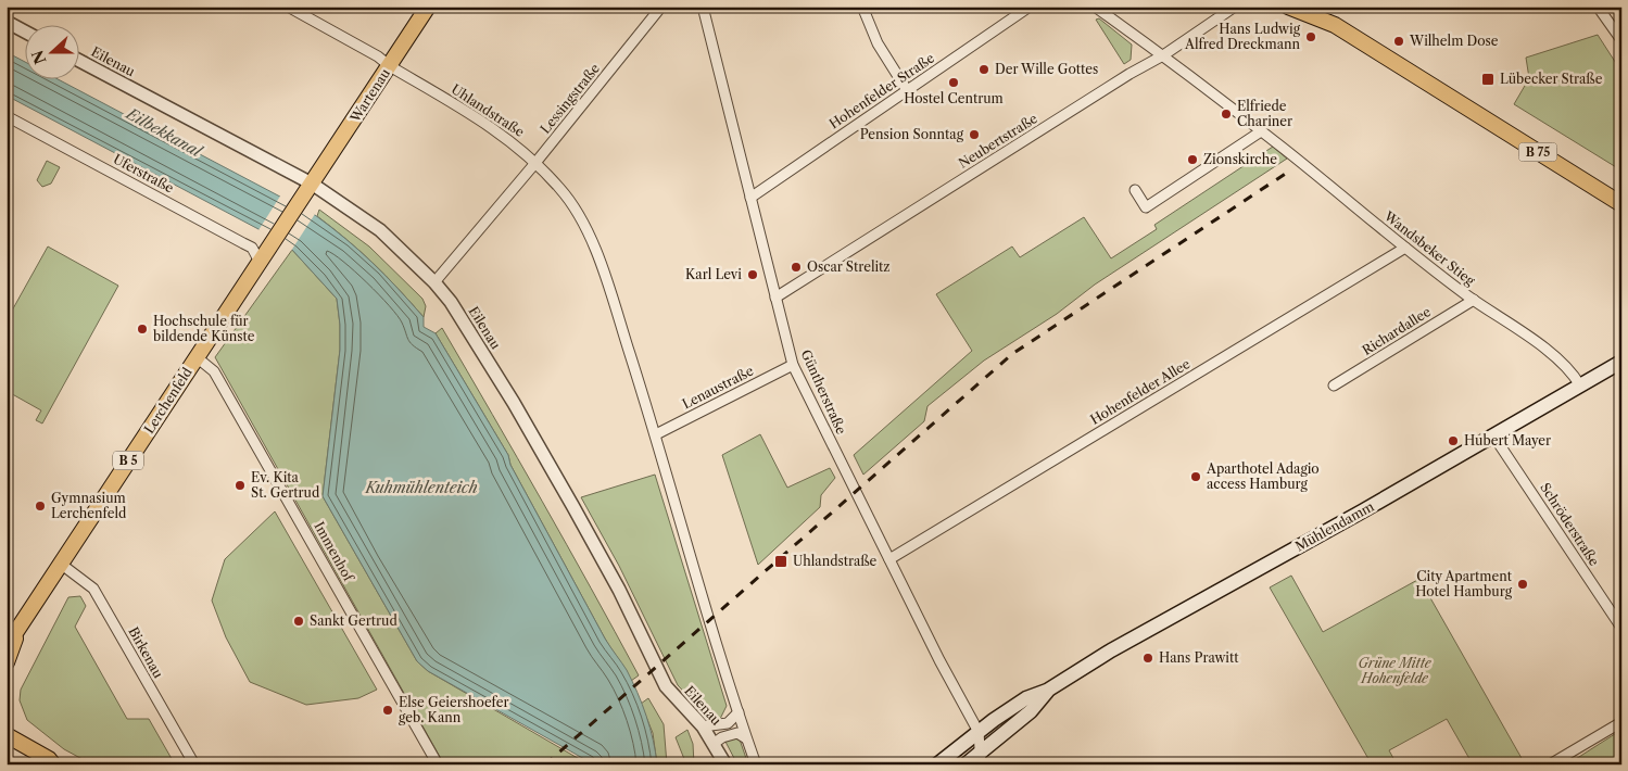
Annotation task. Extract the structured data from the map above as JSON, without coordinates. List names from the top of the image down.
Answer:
{
  "streets": {
    "main road": [
      "Wartenau",
      "B 75",
      "Lerchenfeld",
      "B 5",
      "Mühlendamm"
    ],
    "street": [
      "Eilenau",
      "Hohenfelder Straße",
      "Lessingstraße",
      "Uhlandstraße",
      "Neubertstraße",
      "Uferstraße",
      "Wandsbeker Stieg",
      "Richardallee",
      "Lenaustraße",
      "Güntherstraße",
      "Hohenfelder Allee",
      "Schröderstraße",
      "Immenhof",
      "Birkenau"
    ]
  },
  "crossings": [
    ["Eilenau", "Wartenau"],
    ["Eilenau", "Lessingstraße"],
    ["Eilenau", "Lerchenfeld"],
    ["Hohenfelder Straße", "Güntherstraße"],
    ["Wartenau", "Uhlandstraße"],
    ["Wartenau", "Lerchenfeld"],
    ["Lessingstraße", "Uhlandstraße"],
    ["Uhlandstraße", "Lenaustraße"],
    ["Neubertstraße", "Wandsbeker Stieg"],
    ["Neubertstraße", "Güntherstraße"],
    ["Uferstraße", "Lerchenfeld"],
    ["Wandsbeker Stieg", "Richardallee"],
    ["Wandsbeker Stieg", "Hohenfelder Allee"],
    ["Wandsbeker Stieg", "Mühlendamm"],
    ["Lenaustraße", "Güntherstraße"],
    ["Güntherstraße", "Hohenfelder Allee"],
    ["Güntherstraße", "Mühlendamm"],
    ["Lerchenfeld", "B 5"],
    ["Lerchenfeld", "Immenhof"],
    ["Lerchenfeld", "Birkenau"],
    ["Schröderstraße", "Mühlendamm"]
  ],
  "water": ["Eilbekkanal", "Kuhmühlenteich"],
  "parks": ["Grüne Mitte Hohenfelde"],
  "places": {
    "other": [
      "Hans Ludwig Alfred Dreckmann",
      "Wilhelm Dose",
      "Der Wille Gottes",
      "Hostel Centrum",
      "Elfriede Chariner",
      "Pension Sonntag",
      "Zionskirche",
      "Oscar Strelitz",
      "Karl Levi",
      "Hochschule für bildende Künste",
      "Hubert Mayer",
      "Aparthotel Adagio access Hamburg",
      "Ev. Kita St. Gertrud",
      "Gymnasium Lerchenfeld",
      "City Apartment Hotel Hamburg",
      "Sankt Gertrud",
      "Hans Prawitt",
      "Else Geiershoefer geb. Kann"
    ],
    "transit": ["Lübecker Straße", "Uhlandstraße"]
  },
  "north": "left"
}
